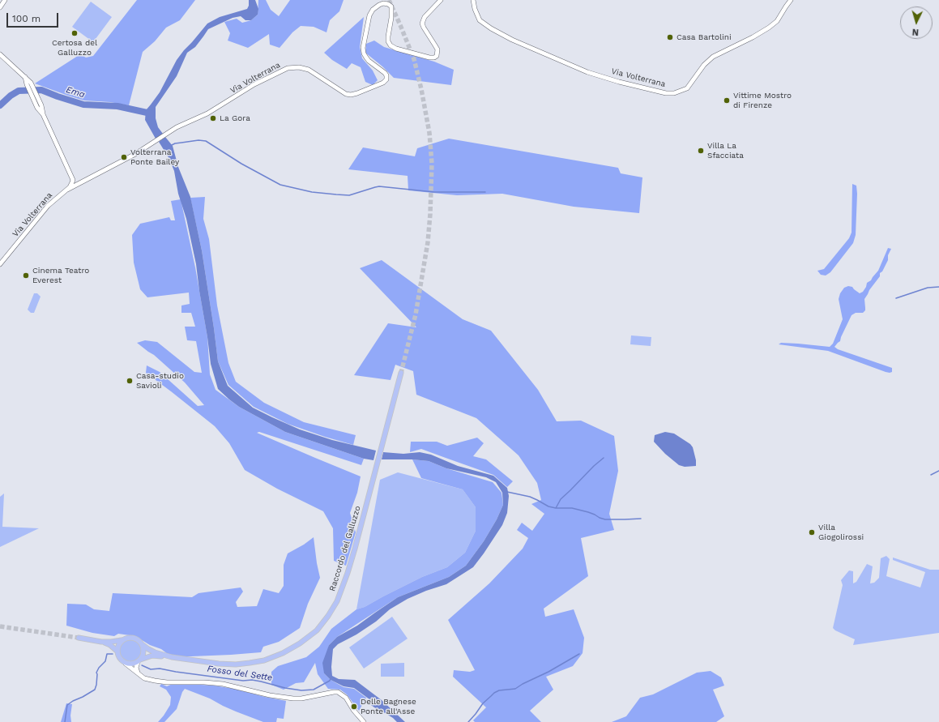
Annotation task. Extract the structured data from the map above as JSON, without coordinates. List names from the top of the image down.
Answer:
{
  "streets": {
    "main road": ["Via Volterrana", "Raccordo del Galluzzo"]
  },
  "water": ["Ema", "Fosso del Sette"],
  "places": [
    "Certosa del Galluzzo",
    "Casa Bartolini",
    "Vittime Mostro di Firenze",
    "La Gora",
    "Villa La Sfacciata",
    "Volterrana Ponte Bailey",
    "Cinema Teatro Everest",
    "Casa-studio Savioli",
    "Villa Giogolirossi",
    "Delle Bagnese Ponte all'Asse"
  ],
  "scale_bar": "100 m",
  "north": "bottom"
}
